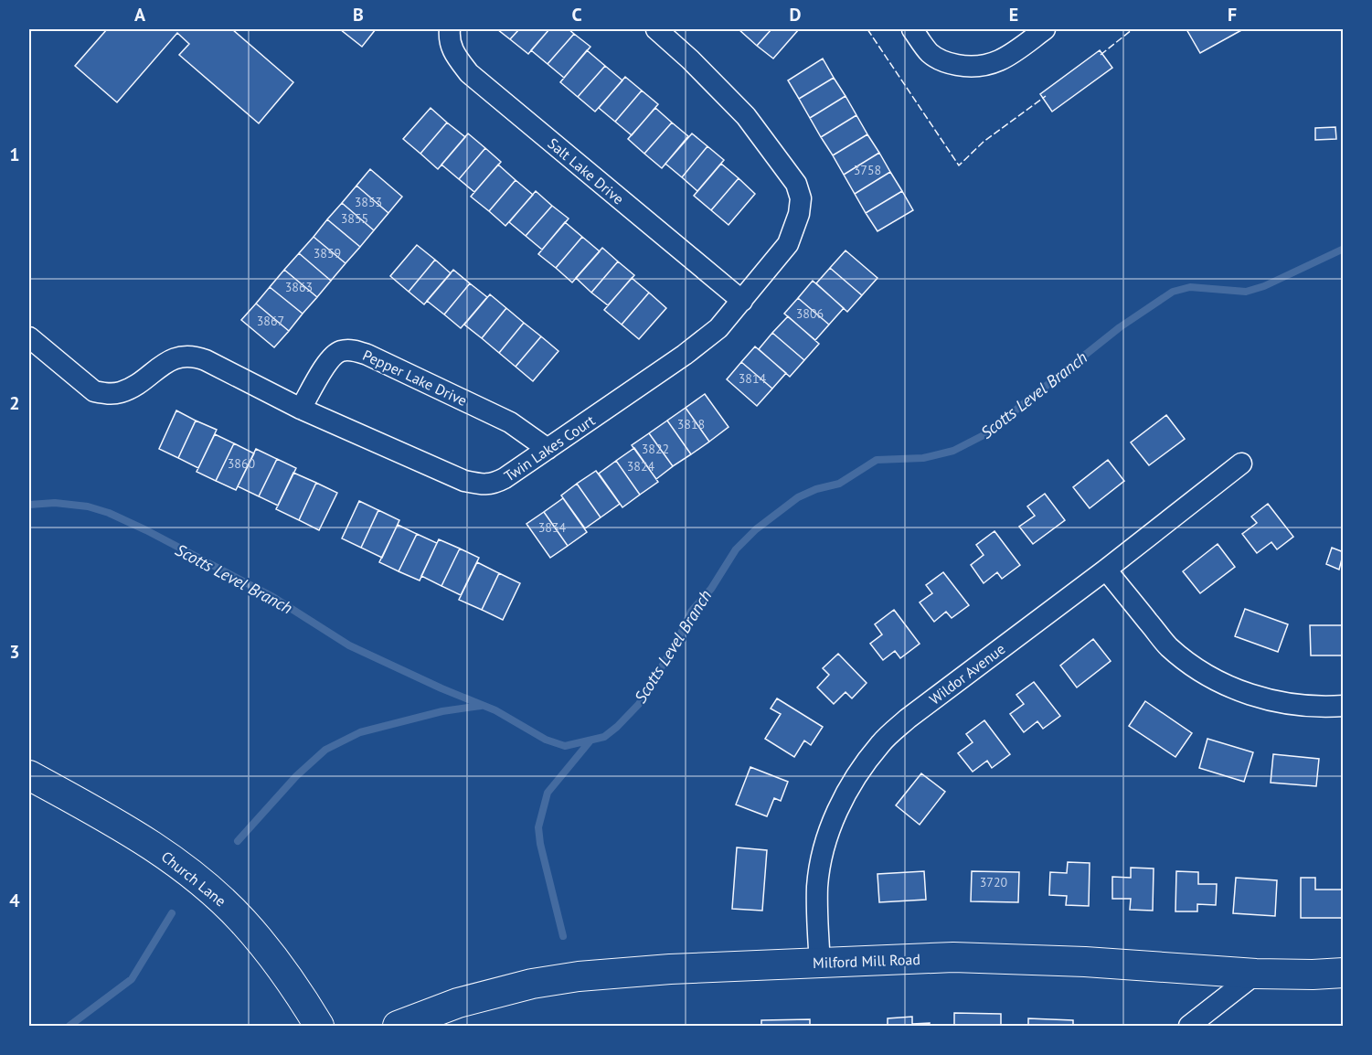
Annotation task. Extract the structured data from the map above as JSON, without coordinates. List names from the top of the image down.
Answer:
{
  "streets": {
    "main road": ["Church Lane", "Milford Mill Road"],
    "street": [
      "Salt Lake Drive",
      "Pepper Lake Drive",
      "Twin Lakes Court",
      "Wildor Avenue"
    ]
  },
  "crossings": [
    ["Salt Lake Drive", "Twin Lakes Court"],
    ["Pepper Lake Drive", "Twin Lakes Court"],
    ["Wildor Avenue", "Milford Mill Road"]
  ],
  "water": ["Scotts Level Branch"],
  "house_numbers": [
    "3758",
    "3853",
    "3855",
    "3859",
    "3863",
    "3806",
    "3867",
    "3814",
    "3818",
    "3822",
    "3860",
    "3824",
    "3834",
    "3720"
  ],
  "grid": {
    "columns": [
      "A",
      "B",
      "C",
      "D",
      "E",
      "F"
    ],
    "rows": [
      "1",
      "2",
      "3",
      "4"
    ]
  }
}
